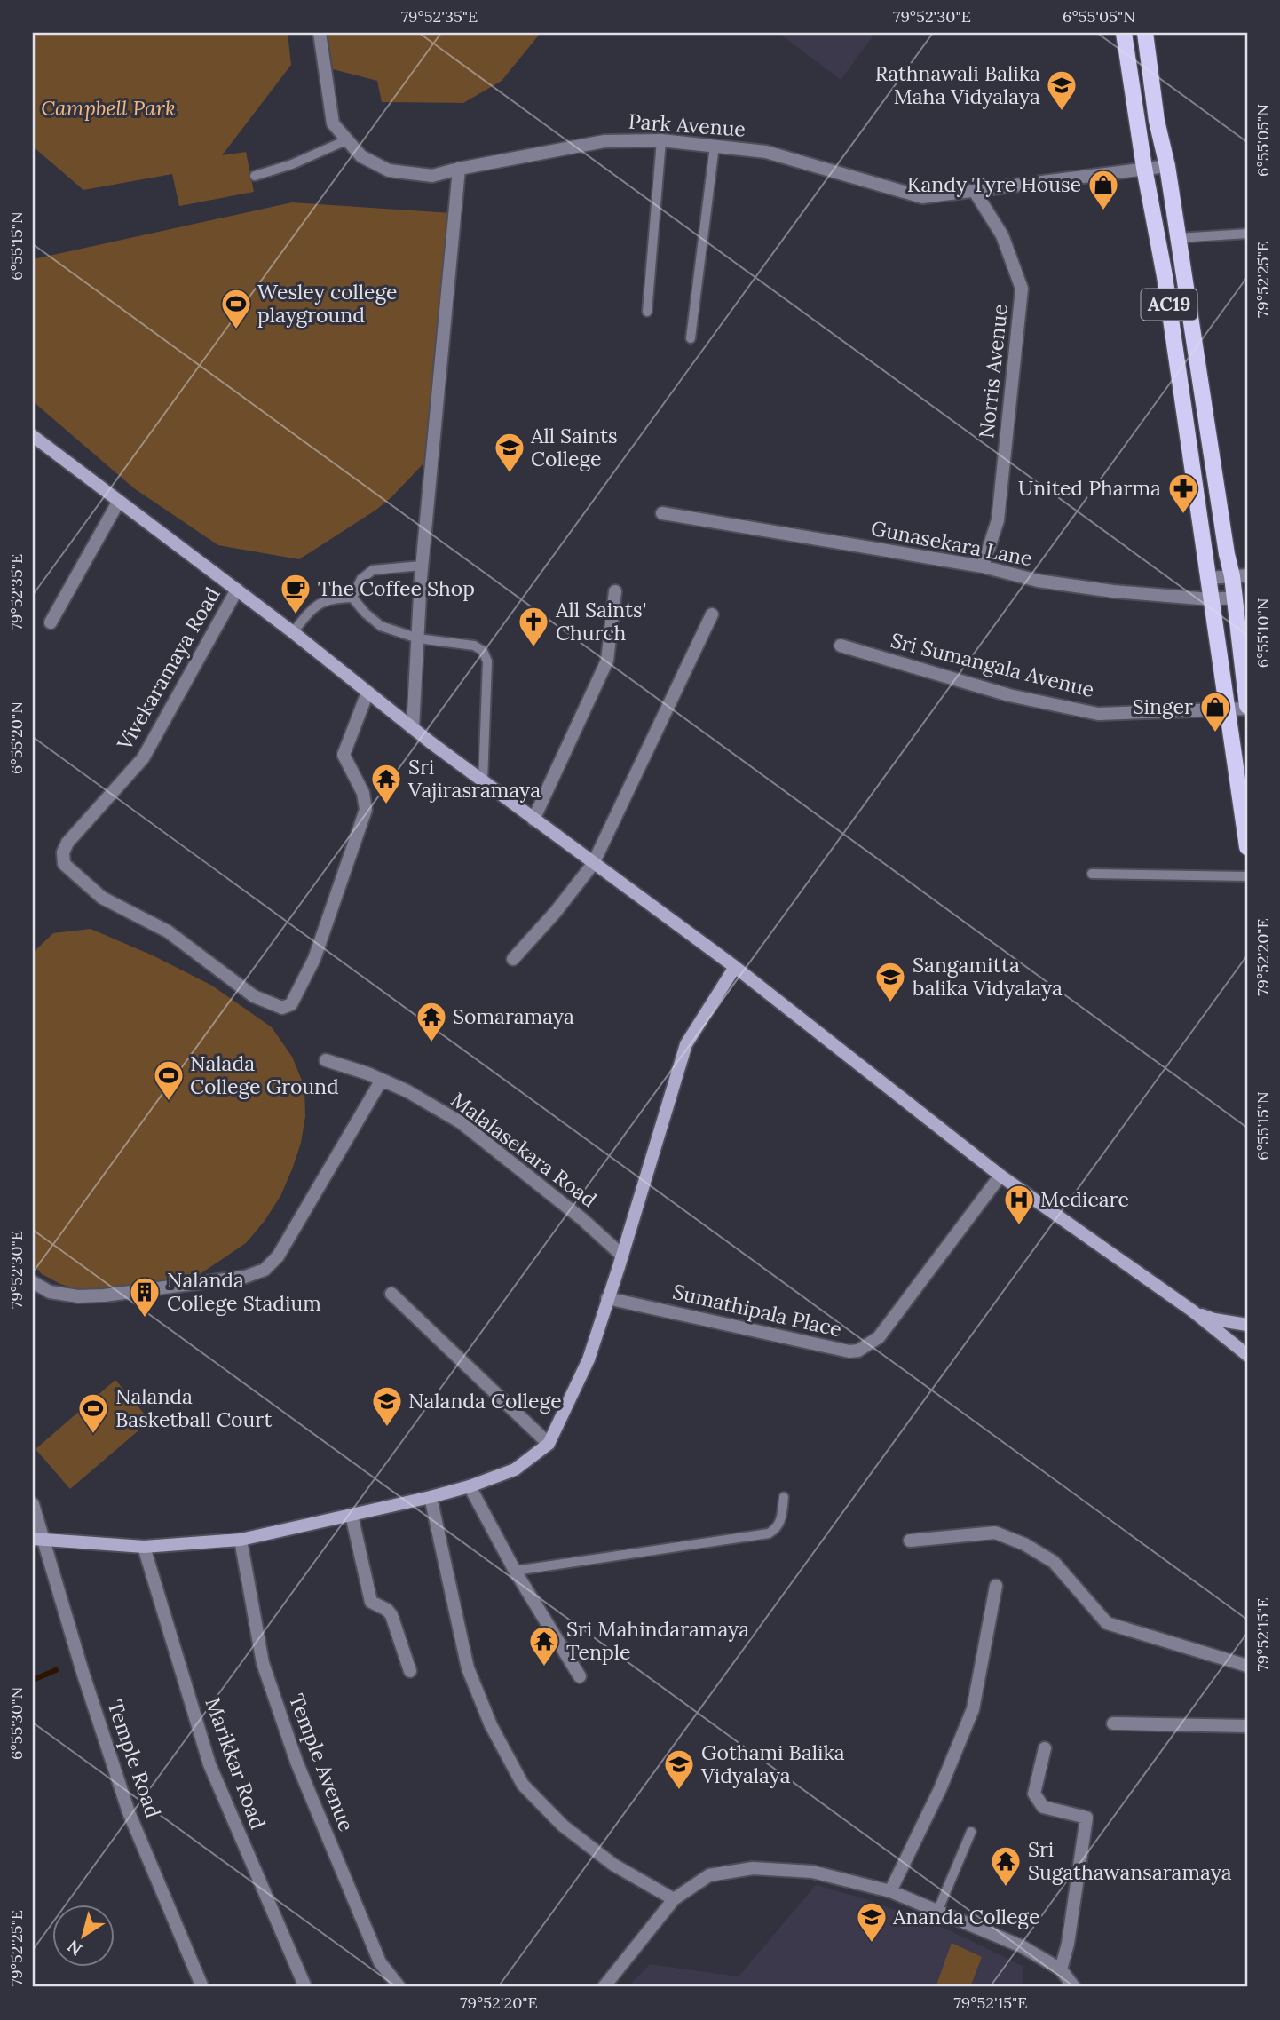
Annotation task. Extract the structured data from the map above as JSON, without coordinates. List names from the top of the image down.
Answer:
{
  "streets": {
    "main road": ["AC19"],
    "street": [
      "Park Avenue",
      "Norris Avenue",
      "Gunasekara Lane",
      "Sri Sumangala Avenue",
      "Vivekaramaya Road",
      "Malalasekara Road",
      "Sumathipala Place",
      "Temple Road",
      "Temple Avenue",
      "Marikkar Road"
    ]
  },
  "crossings": [
    ["Park Avenue", "AC19"],
    ["Park Avenue", "Norris Avenue"],
    ["AC19", "Gunasekara Lane"],
    ["AC19", "Sri Sumangala Avenue"],
    ["Norris Avenue", "Gunasekara Lane"]
  ],
  "parks": ["Campbell Park"],
  "places": {
    "school or university": [
      "Rathnawali Balika Maha Vidyalaya",
      "All Saints College",
      "Sangamitta balika Vidyalaya",
      "Nalanda College",
      "Gothami Balika Vidyalaya",
      "Ananda College"
    ],
    "shop": ["Kandy Tyre House", "Singer"],
    "sports": ["Wesley college playground", "Nalada College Ground", "Nalanda Basketball Court"],
    "pharmacy": ["United Pharma"],
    "cafe": ["The Coffee Shop"],
    "church": ["All Saints' Church"],
    "temple": [
      "Sri Vajirasramaya",
      "Somaramaya",
      "Sri Mahindaramaya Tenple",
      "Sri Sugathawansaramaya"
    ],
    "hospital": ["Medicare"],
    "building": ["Nalanda College Stadium"]
  },
  "north": "bottom left",
  "coordinates": [
    "79°52'35\"E",
    "79°52'30\"E",
    "6°55'05\"N",
    "6°55'15\"N",
    "79°52'25\"E",
    "6°55'10\"N",
    "6°55'20\"N",
    "79°52'20\"E",
    "79°52'15\"E",
    "6°55'30\"N"
  ]
}
